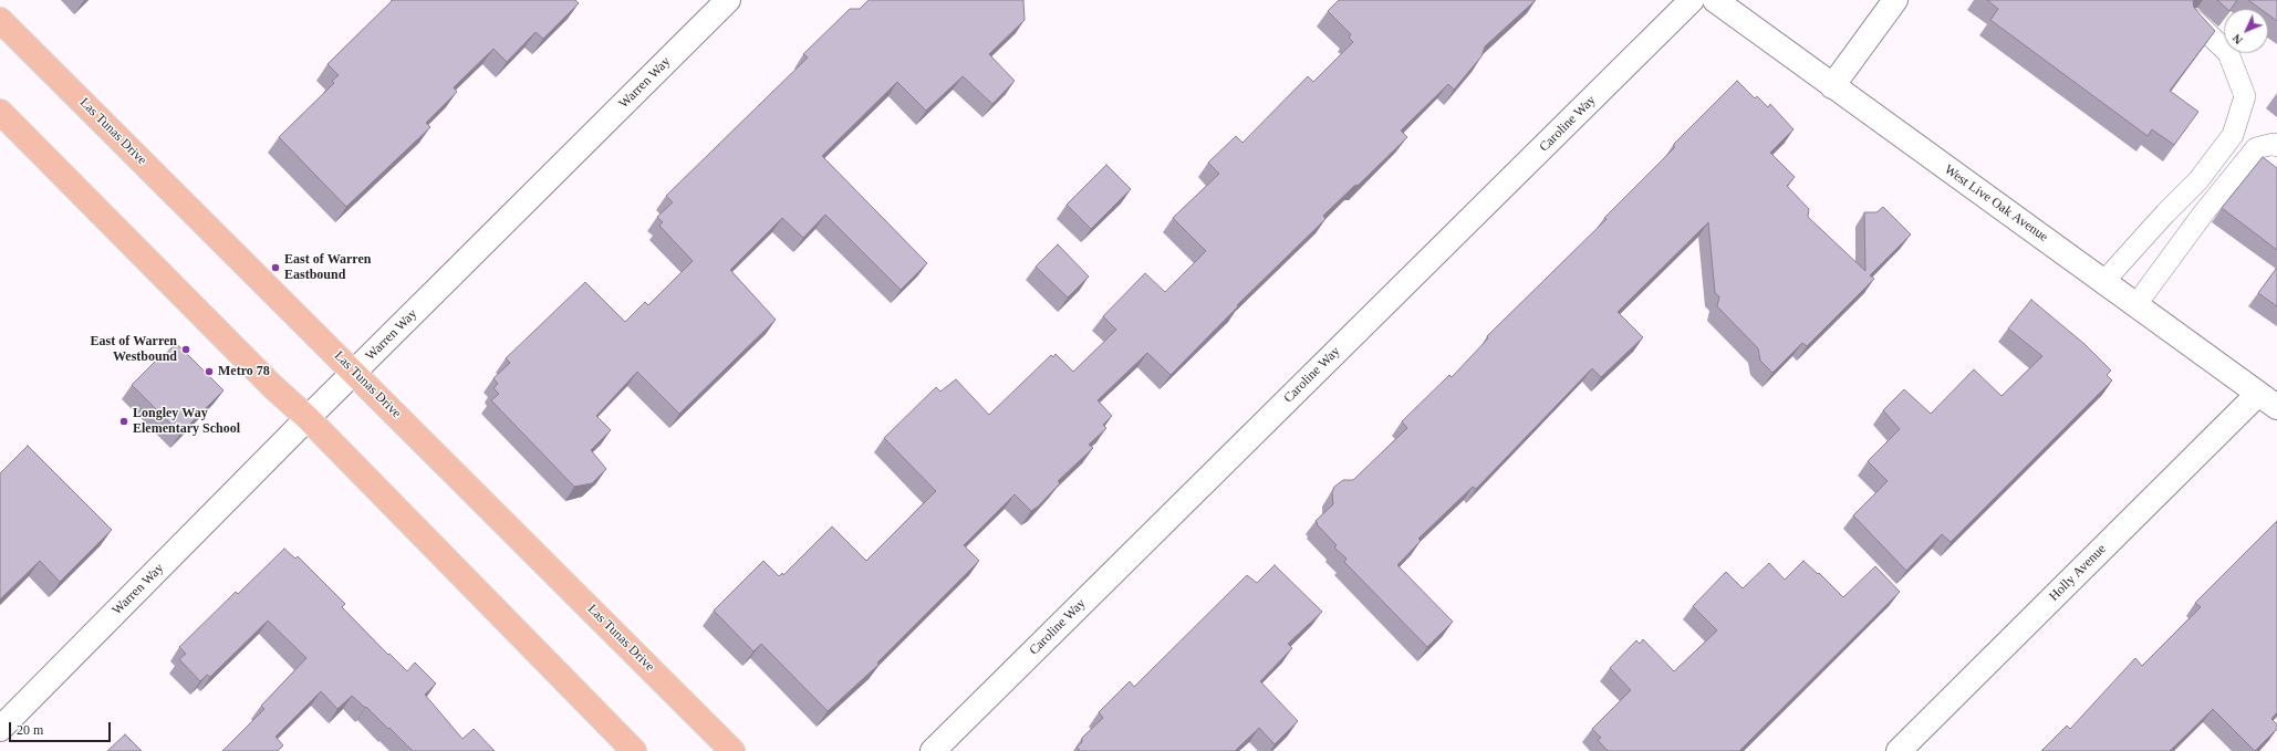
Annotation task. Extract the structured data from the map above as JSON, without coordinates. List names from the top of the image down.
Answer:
{
  "streets": {
    "main road": ["Las Tunas Drive"],
    "street": [
      "Warren Way",
      "Caroline Way",
      "West Live Oak Avenue",
      "Holly Avenue"
    ]
  },
  "crossings": [
    ["Warren Way", "Las Tunas Drive"],
    ["West Live Oak Avenue", "Holly Avenue"]
  ],
  "places": [
    "East of Warren Eastbound",
    "East of Warren Westbound",
    "Metro 78",
    "Longley Way Elementary School"
  ],
  "scale_bar": "20 m",
  "north": "bottom left"
}
